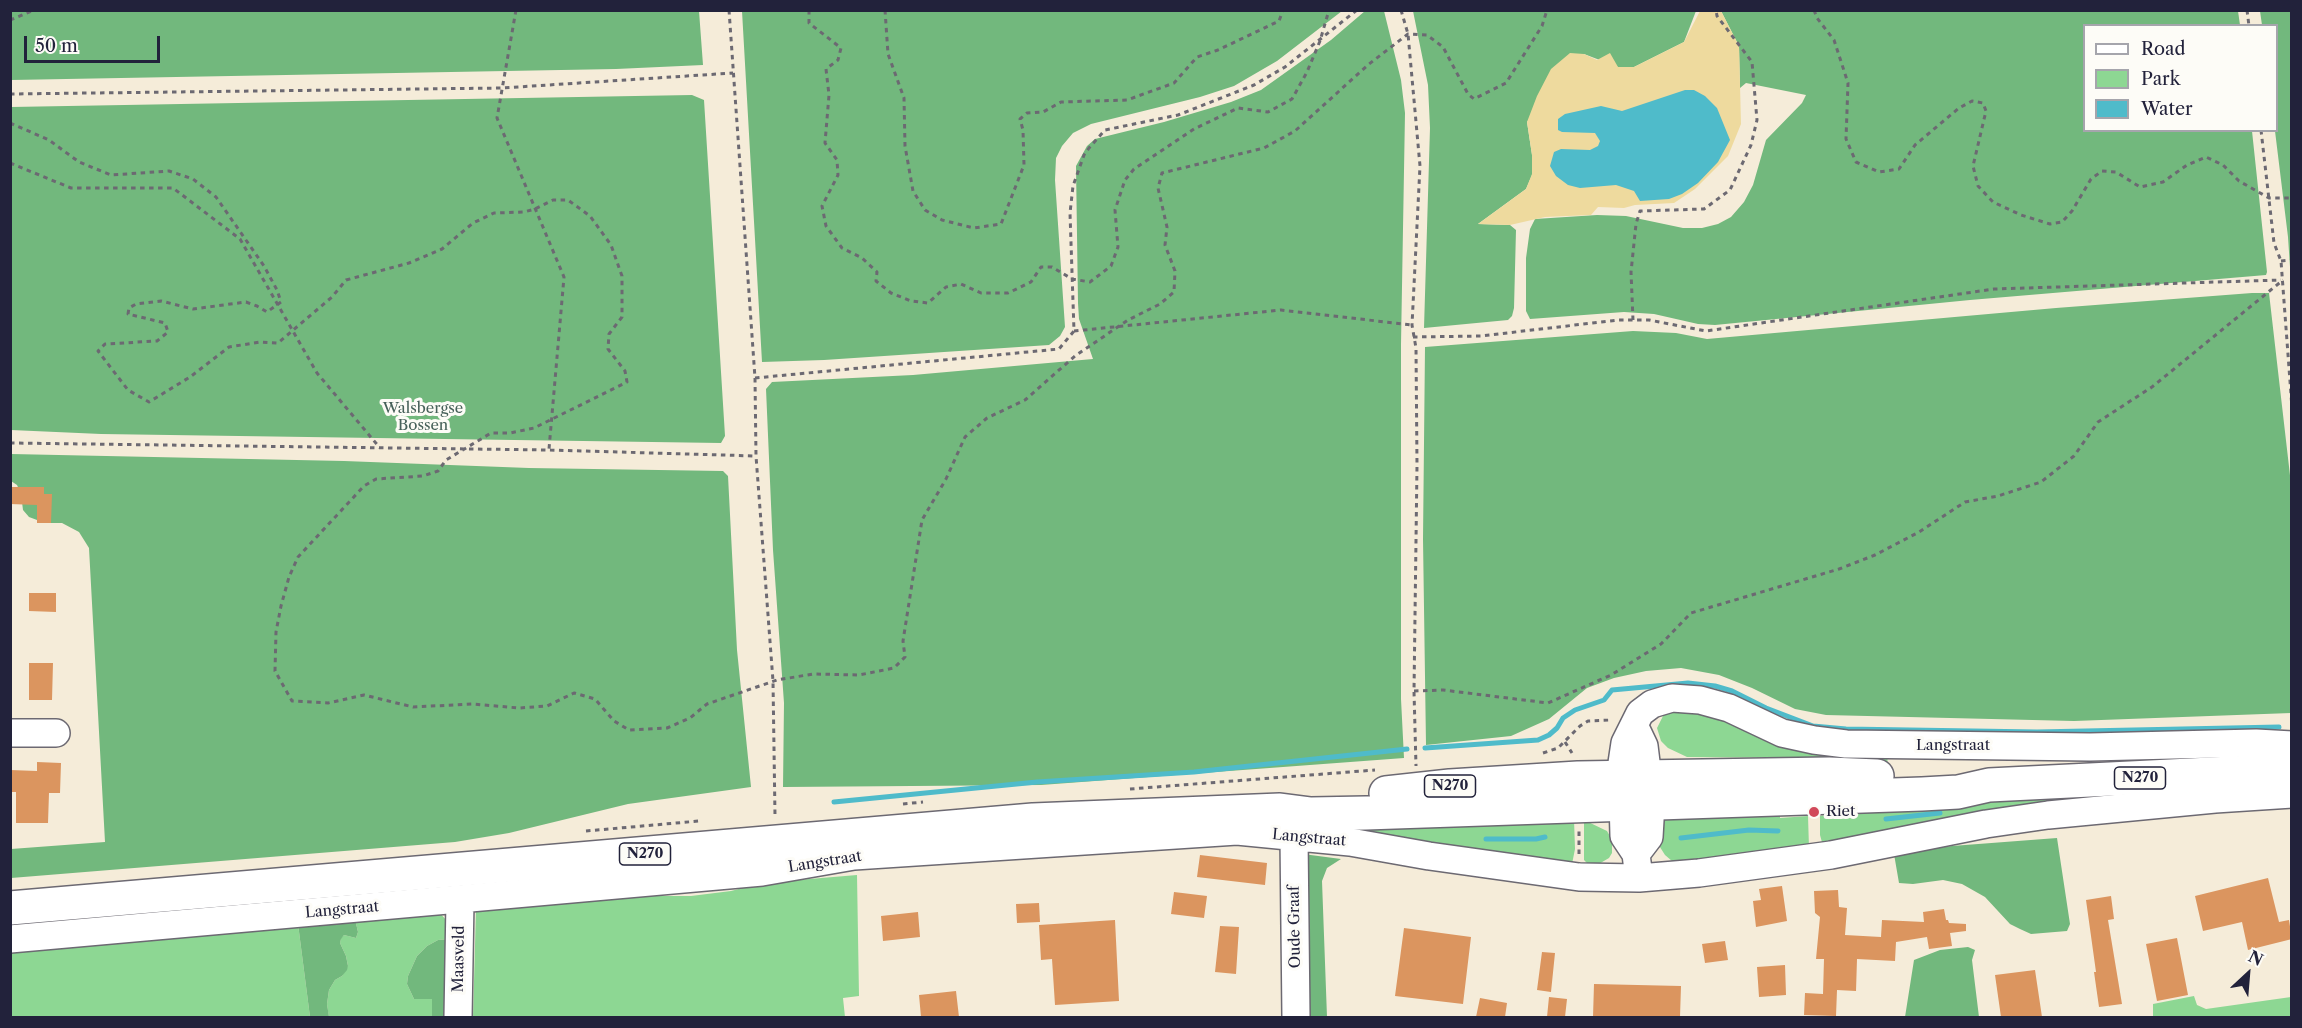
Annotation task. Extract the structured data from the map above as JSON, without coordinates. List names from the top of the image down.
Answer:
{
  "streets": {
    "main road": ["Langstraat", "N270"],
    "street": ["Oude Graaf", "Maasveld"]
  },
  "crossings": [
    ["Langstraat", "Oude Graaf"],
    ["Langstraat", "Maasveld"]
  ],
  "parks": ["Walsbergse Bossen"],
  "places": ["Riet"],
  "legend": ["Road", "Park", "Water"],
  "scale_bar": "50 m",
  "north": "top right"
}
